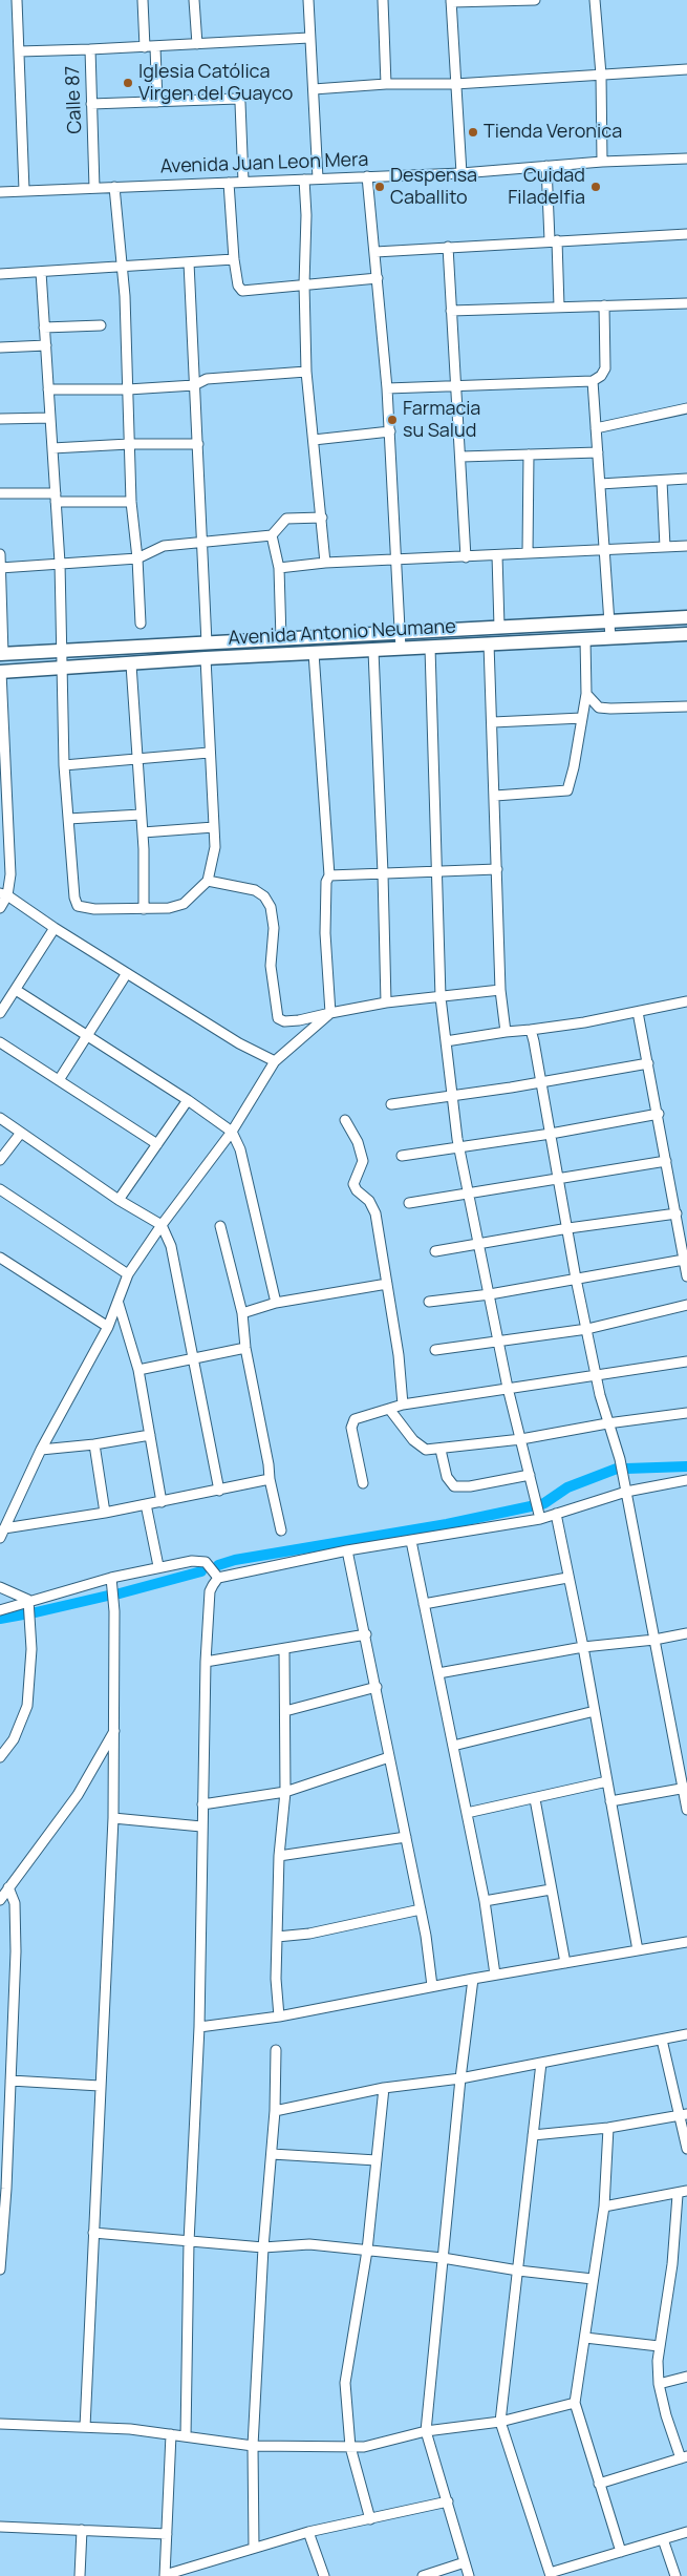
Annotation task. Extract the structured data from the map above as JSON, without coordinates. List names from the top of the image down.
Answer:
{
  "streets": {
    "street": ["Calle 87", "Avenida Juan Leon Mera", "Avenida Antonio Neumane"]
  },
  "crossings": [
    ["Calle 87", "Avenida Juan Leon Mera"]
  ],
  "places": [
    "Iglesia Católica Virgen del Guayco",
    "Tienda Veronica",
    "Despensa Caballito",
    "Cuidad Filadelfia",
    "Farmacia su Salud"
  ]
}
